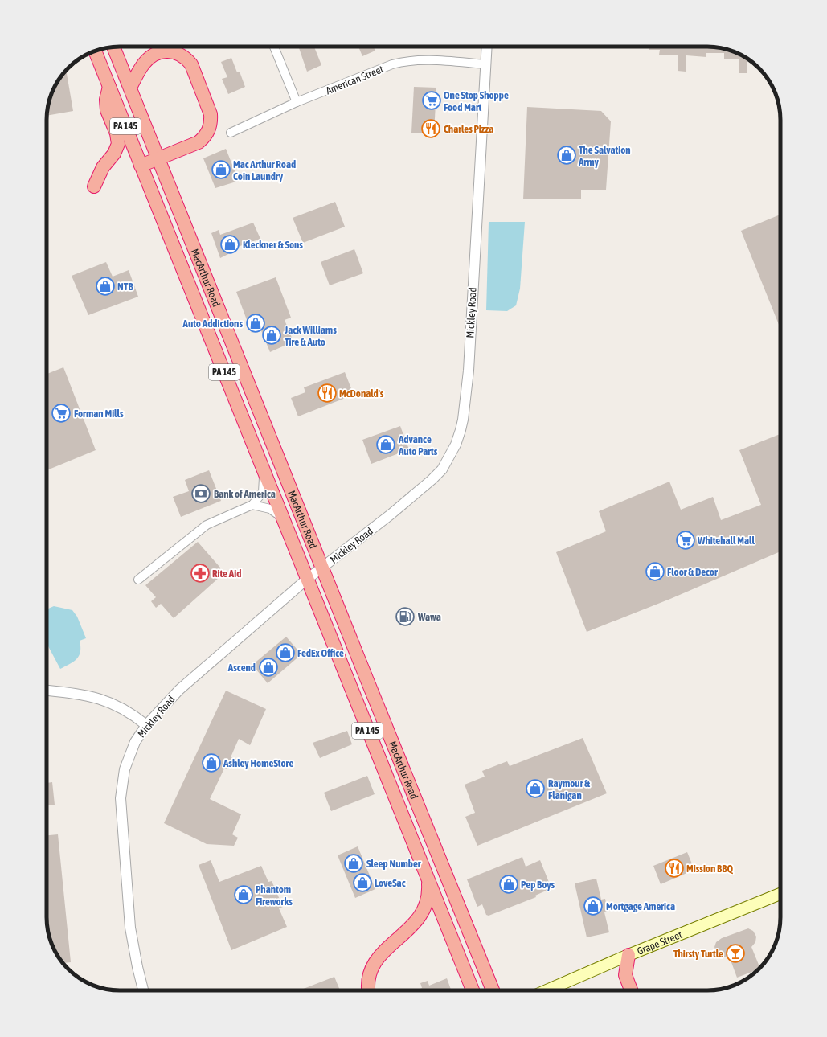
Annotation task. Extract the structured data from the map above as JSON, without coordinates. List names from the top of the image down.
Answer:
{
  "streets": {
    "highway": ["PA 145", "MacArthur Road"],
    "main road": ["Grape Street"],
    "street": ["American Street", "Mickley Road"]
  },
  "crossings": [
    ["American Street", "Mickley Road"],
    ["MacArthur Road", "Mickley Road"]
  ],
  "places": {
    "supermarket": ["One Stop Shoppe Food Mart", "Forman Mills", "Whitehall Mall"],
    "restaurant": ["Charles Pizza", "McDonald's", "Mission BBQ"],
    "shop": [
      "The Salvation Army",
      "Mac Arthur Road Coin Laundry",
      "Kleckner & Sons",
      "NTB",
      "Auto Addictions",
      "Jack Williams Tire & Auto",
      "Advance Auto Parts",
      "Floor & Decor",
      "FedEx Office",
      "Ascend",
      "Ashley HomeStore",
      "Raymour & Flanigan",
      "Sleep Number",
      "LoveSac",
      "Pep Boys",
      "Phantom Fireworks",
      "Mortgage America"
    ],
    "bank": ["Bank of America"],
    "pharmacy": ["Rite Aid"],
    "fuel station": ["Wawa"],
    "bar": ["Thirsty Turtle"]
  }
}
